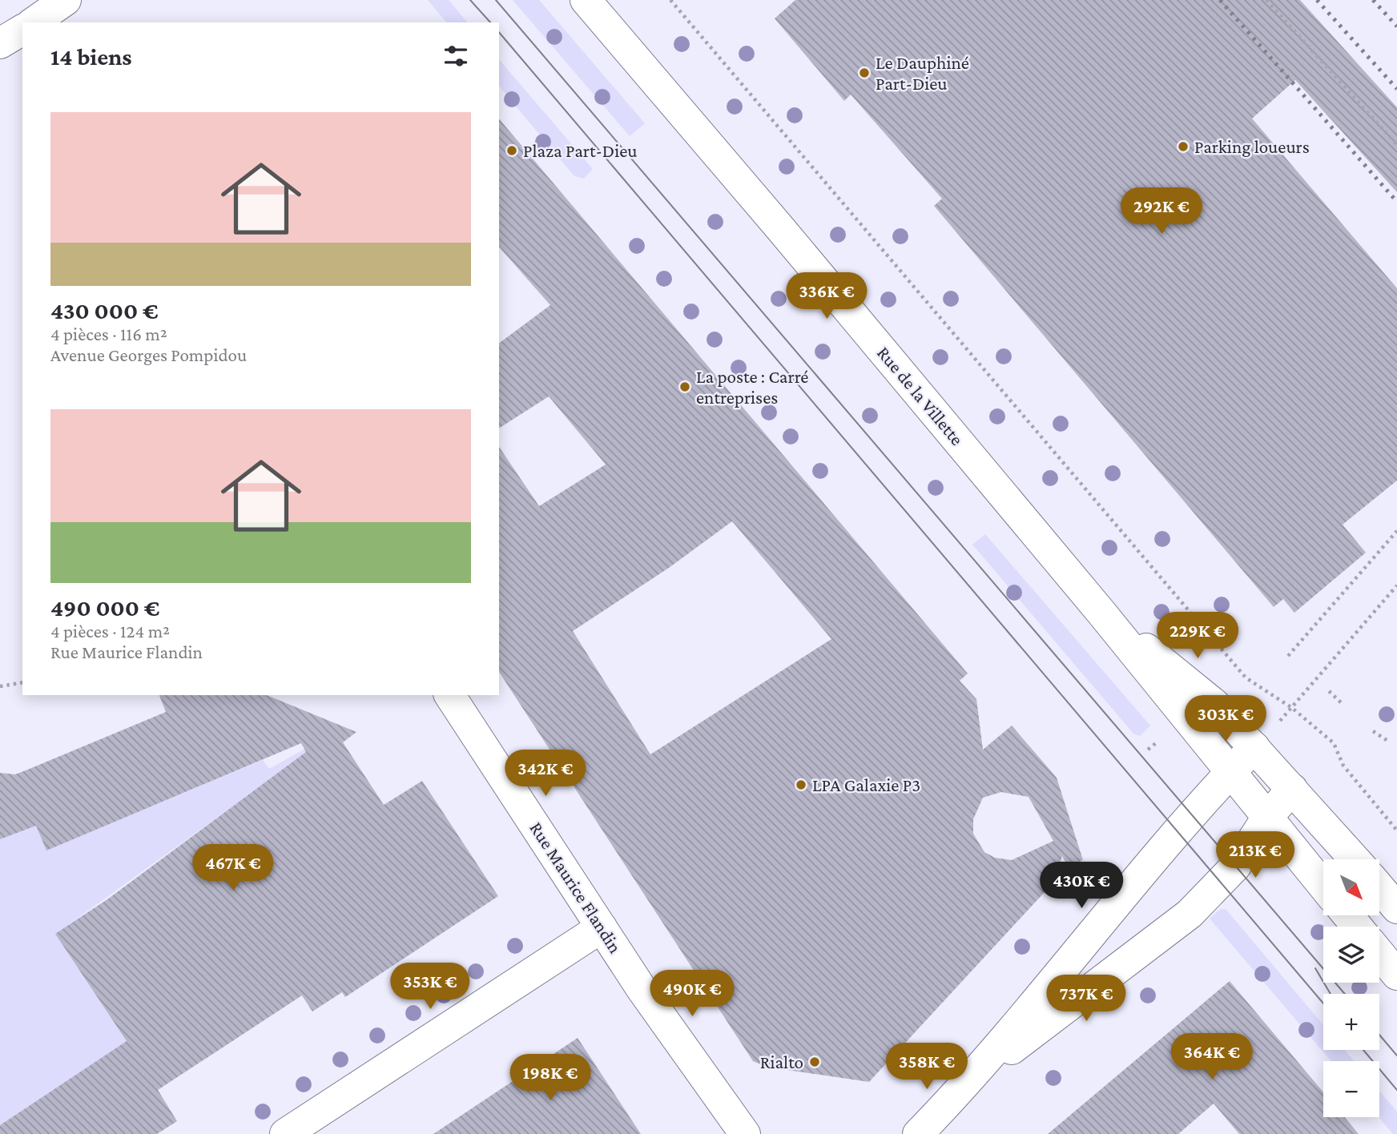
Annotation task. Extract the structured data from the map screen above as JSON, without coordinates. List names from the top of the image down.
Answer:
{
  "streets": {
    "street": ["Rue de la Villette", "Rue Maurice Flandin"]
  },
  "places": [
    "Le Dauphiné Part-Dieu",
    "Parking loueurs",
    "Plaza Part-Dieu",
    "La poste : Carré entreprises",
    "LPA Galaxie P3",
    "Rialto"
  ],
  "north": "bottom right",
  "page": {
    "heading": "14 biens",
    "list": [
      {
        "name": "430 000 €",
        "note": "4 pièces · 116 m² · Avenue Georges Pompidou"
      },
      {
        "name": "490 000 €",
        "note": "4 pièces · 124 m² · Rue Maurice Flandin"
      }
    ],
    "price": [
      "292K €",
      "336K €",
      "229K €",
      "303K €",
      "342K €",
      "213K €",
      "467K €",
      "430K €",
      "353K €",
      "490K €",
      "737K €",
      "364K €",
      "358K €",
      "198K €"
    ],
    "map_buttons": ["+", "−"]
  }
}
